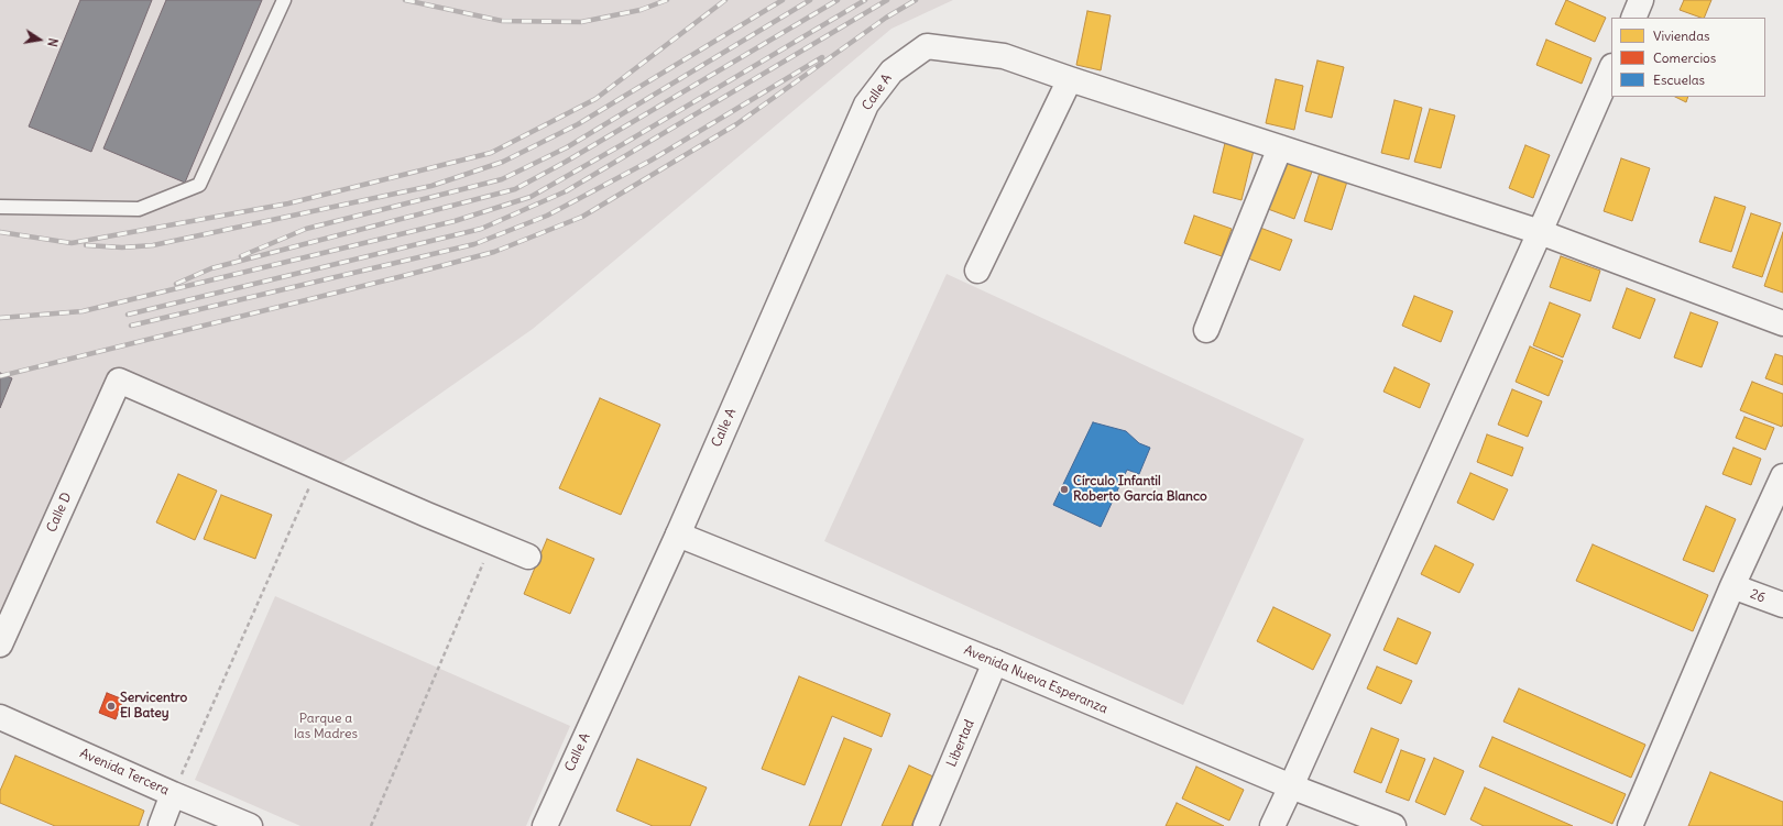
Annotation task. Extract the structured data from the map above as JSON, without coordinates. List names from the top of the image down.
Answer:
{
  "streets": {
    "street": [
      "Calle A",
      "Calle D",
      "26",
      "Avenida Nueva Esperanza",
      "Libertad",
      "Avenida Tercera"
    ]
  },
  "crossings": [
    ["Calle A", "Avenida Nueva Esperanza"],
    ["Avenida Nueva Esperanza", "Libertad"]
  ],
  "parks": ["Parque a las Madres"],
  "places": ["Círculo Infantil Roberto García Blanco", "Servicentro El Batey"],
  "legend": ["Viviendas", "Comercios", "Escuelas"],
  "north": "right"
}
